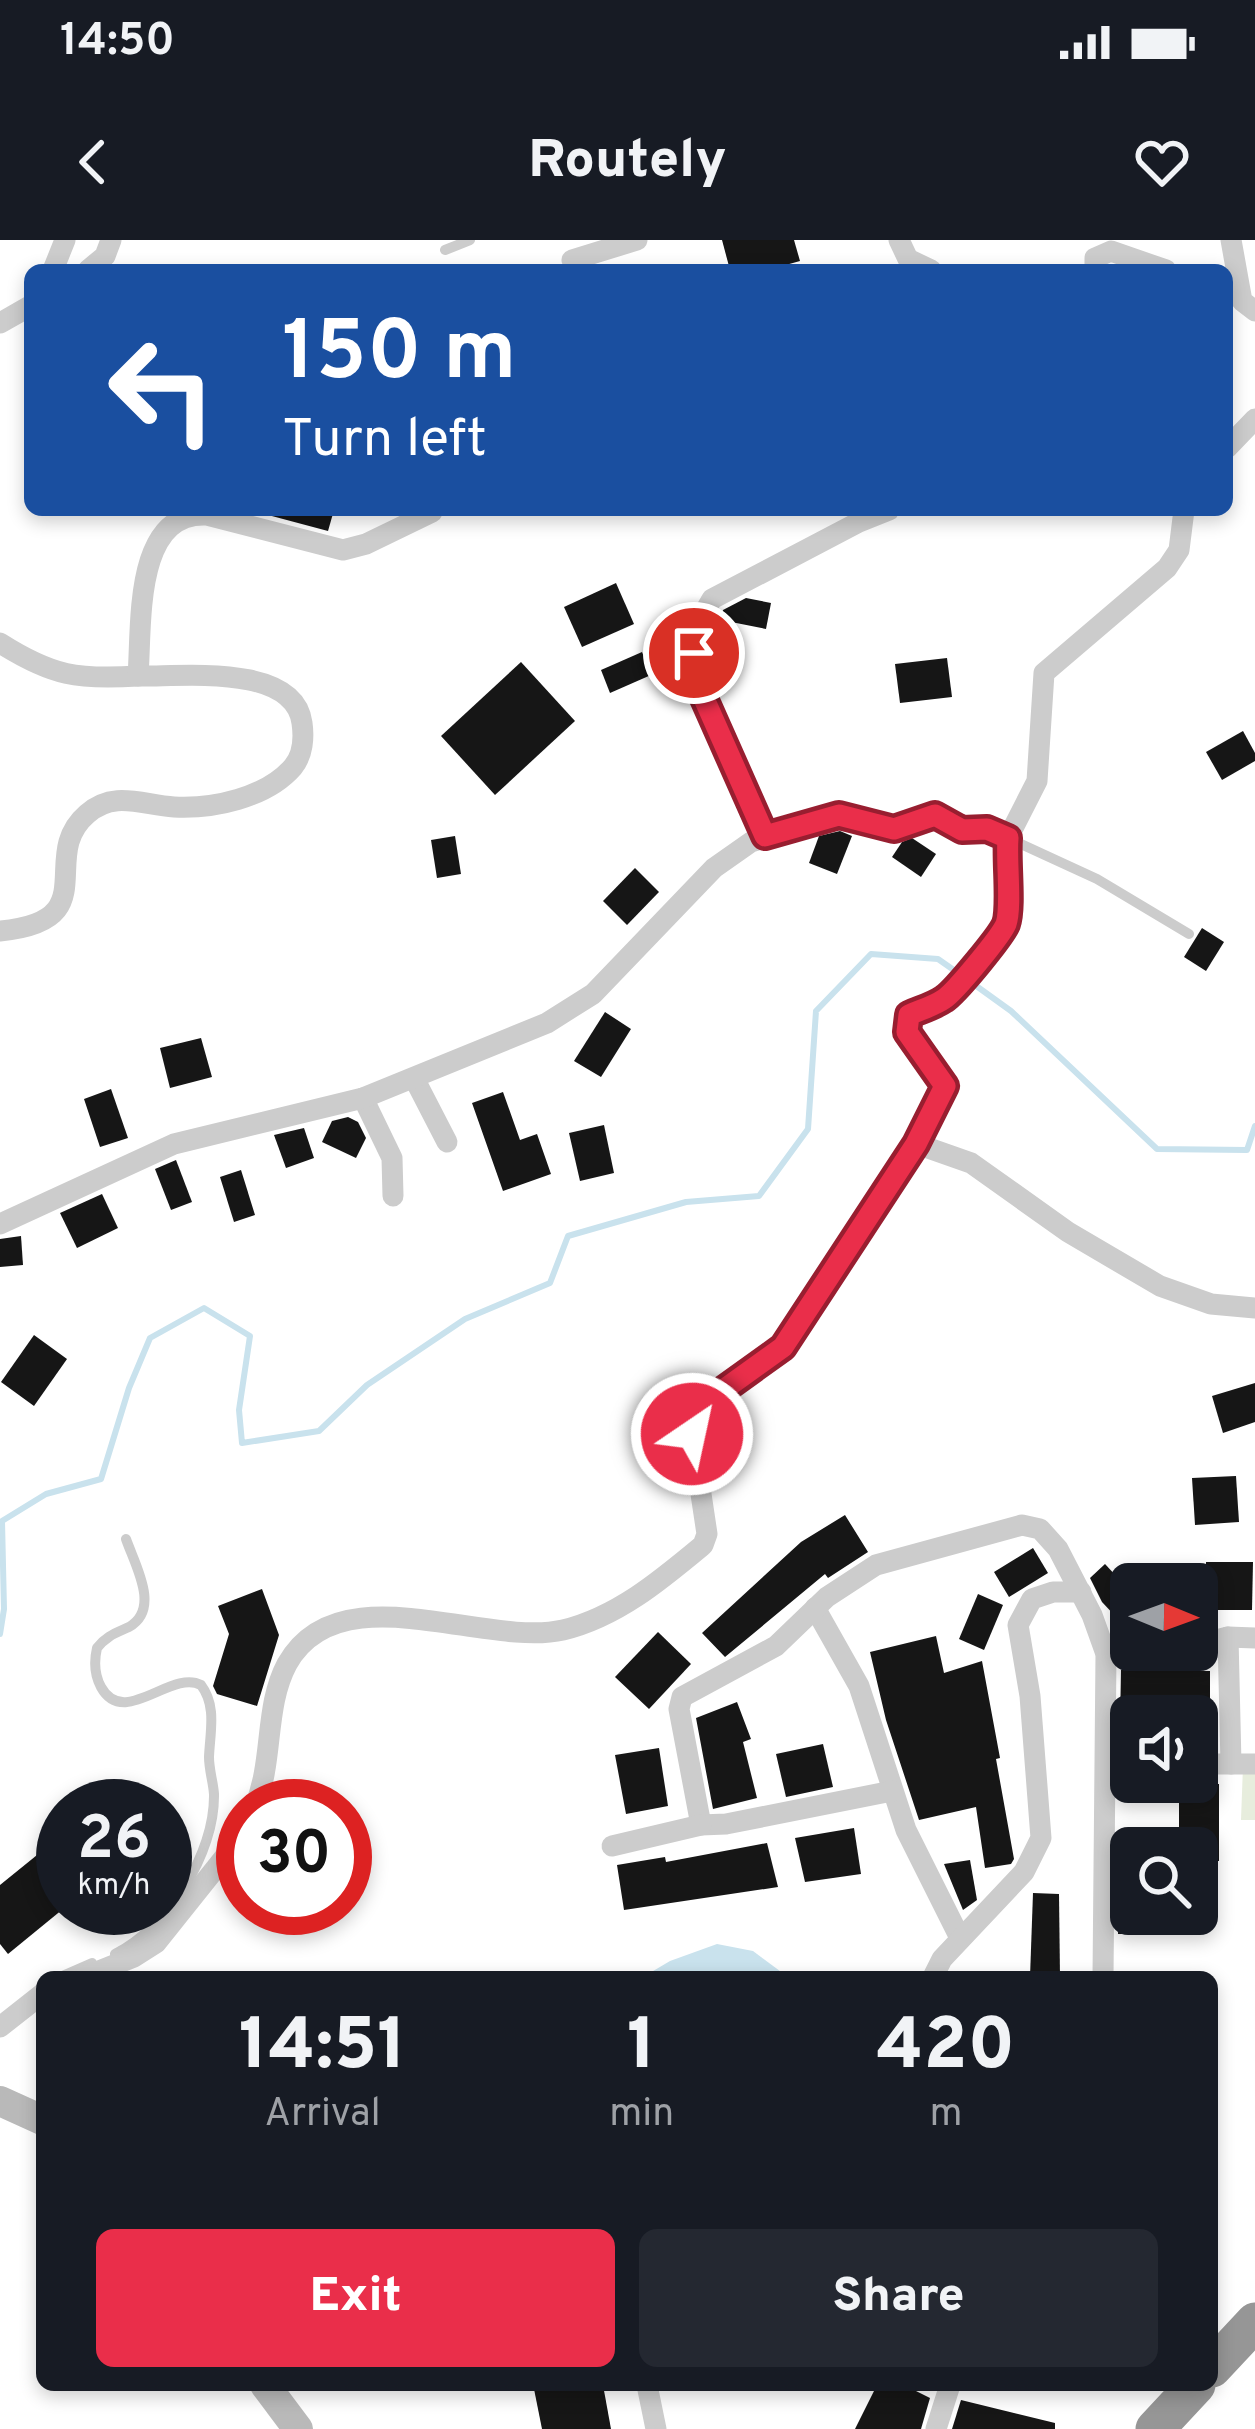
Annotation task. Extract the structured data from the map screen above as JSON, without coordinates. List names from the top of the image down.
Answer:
{
  "north": "right",
  "page": {
    "status": "14:50",
    "header": "Routely",
    "turn": ["150 m", "Turn left"],
    "speed": "26 km/h",
    "limit": "30",
    "eta": [
      "14:51",
      "Arrival",
      "1",
      "min",
      "420",
      "m"
    ],
    "buttons": ["Exit", "Share"]
  }
}
